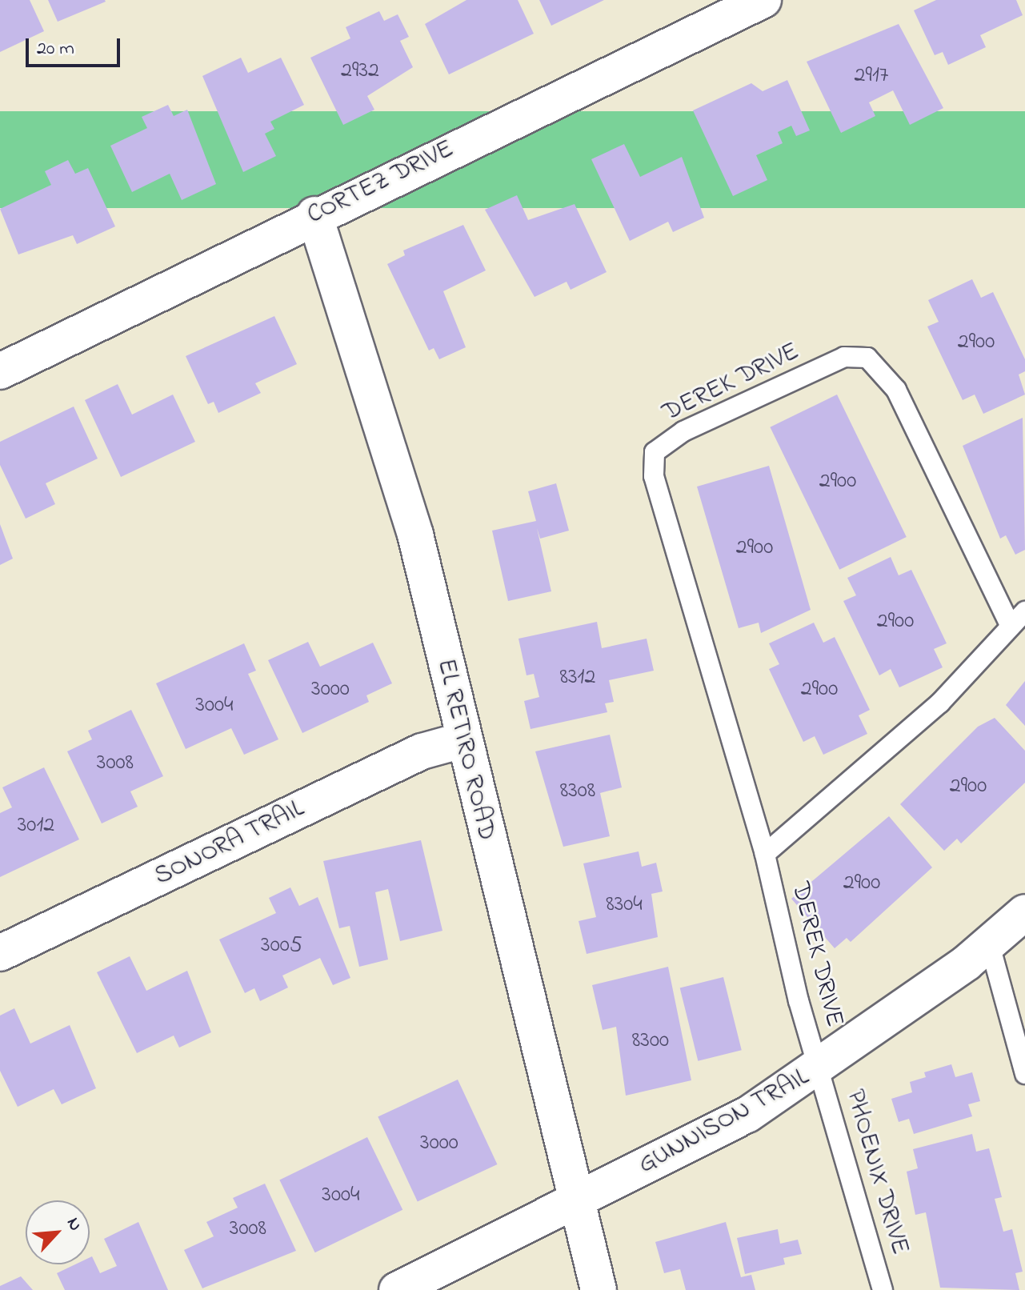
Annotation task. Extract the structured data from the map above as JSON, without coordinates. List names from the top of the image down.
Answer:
{
  "streets": {
    "street": [
      "CORTEZ DRIVE",
      "EL RETIRO ROAD",
      "SONORA TRAIL",
      "GUNNISON TRAIL"
    ],
    "lane": ["DEREK DRIVE", "PHOENIX DRIVE"]
  },
  "crossings": [
    ["CORTEZ DRIVE", "EL RETIRO ROAD"],
    ["DEREK DRIVE", "GUNNISON TRAIL"],
    ["DEREK DRIVE", "PHOENIX DRIVE"],
    ["EL RETIRO ROAD", "SONORA TRAIL"],
    ["EL RETIRO ROAD", "GUNNISON TRAIL"],
    ["GUNNISON TRAIL", "PHOENIX DRIVE"]
  ],
  "house_numbers": [
    "2932",
    "2917",
    "2900",
    "2900",
    "2900",
    "2900",
    "8312",
    "3000",
    "2900",
    "3004",
    "3008",
    "2900",
    "8308",
    "3012",
    "2900",
    "8304",
    "3005",
    "8300",
    "3000",
    "3004",
    "3008"
  ],
  "scale_bar": "20 m",
  "north": "top right"
}
